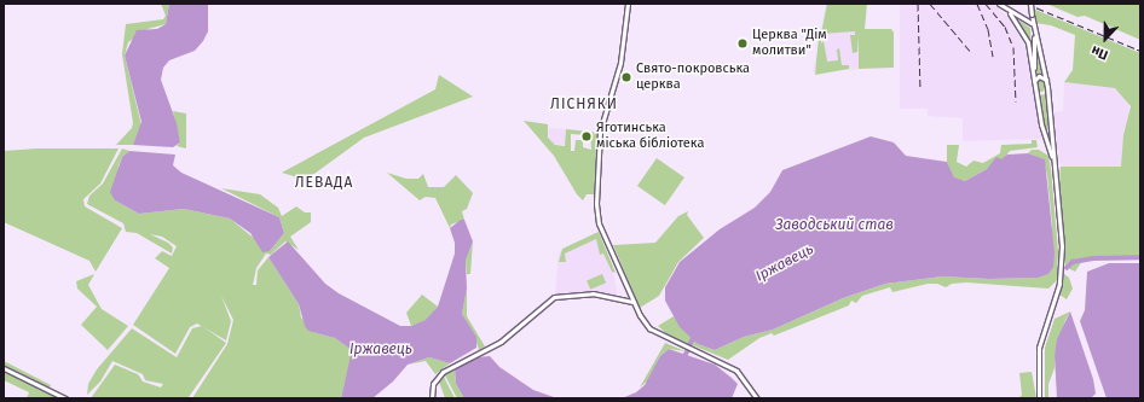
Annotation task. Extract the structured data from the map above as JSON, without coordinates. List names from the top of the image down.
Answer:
{
  "districts": ["ЛІСНЯКИ", "ЛЕВАДА"],
  "water": ["Заводський став", "Іржавець"],
  "places": ["Церква \"Дім молитви\"", "Свято-покровська церква", "Яготинська міська бібліотека"],
  "north": "bottom"
}
